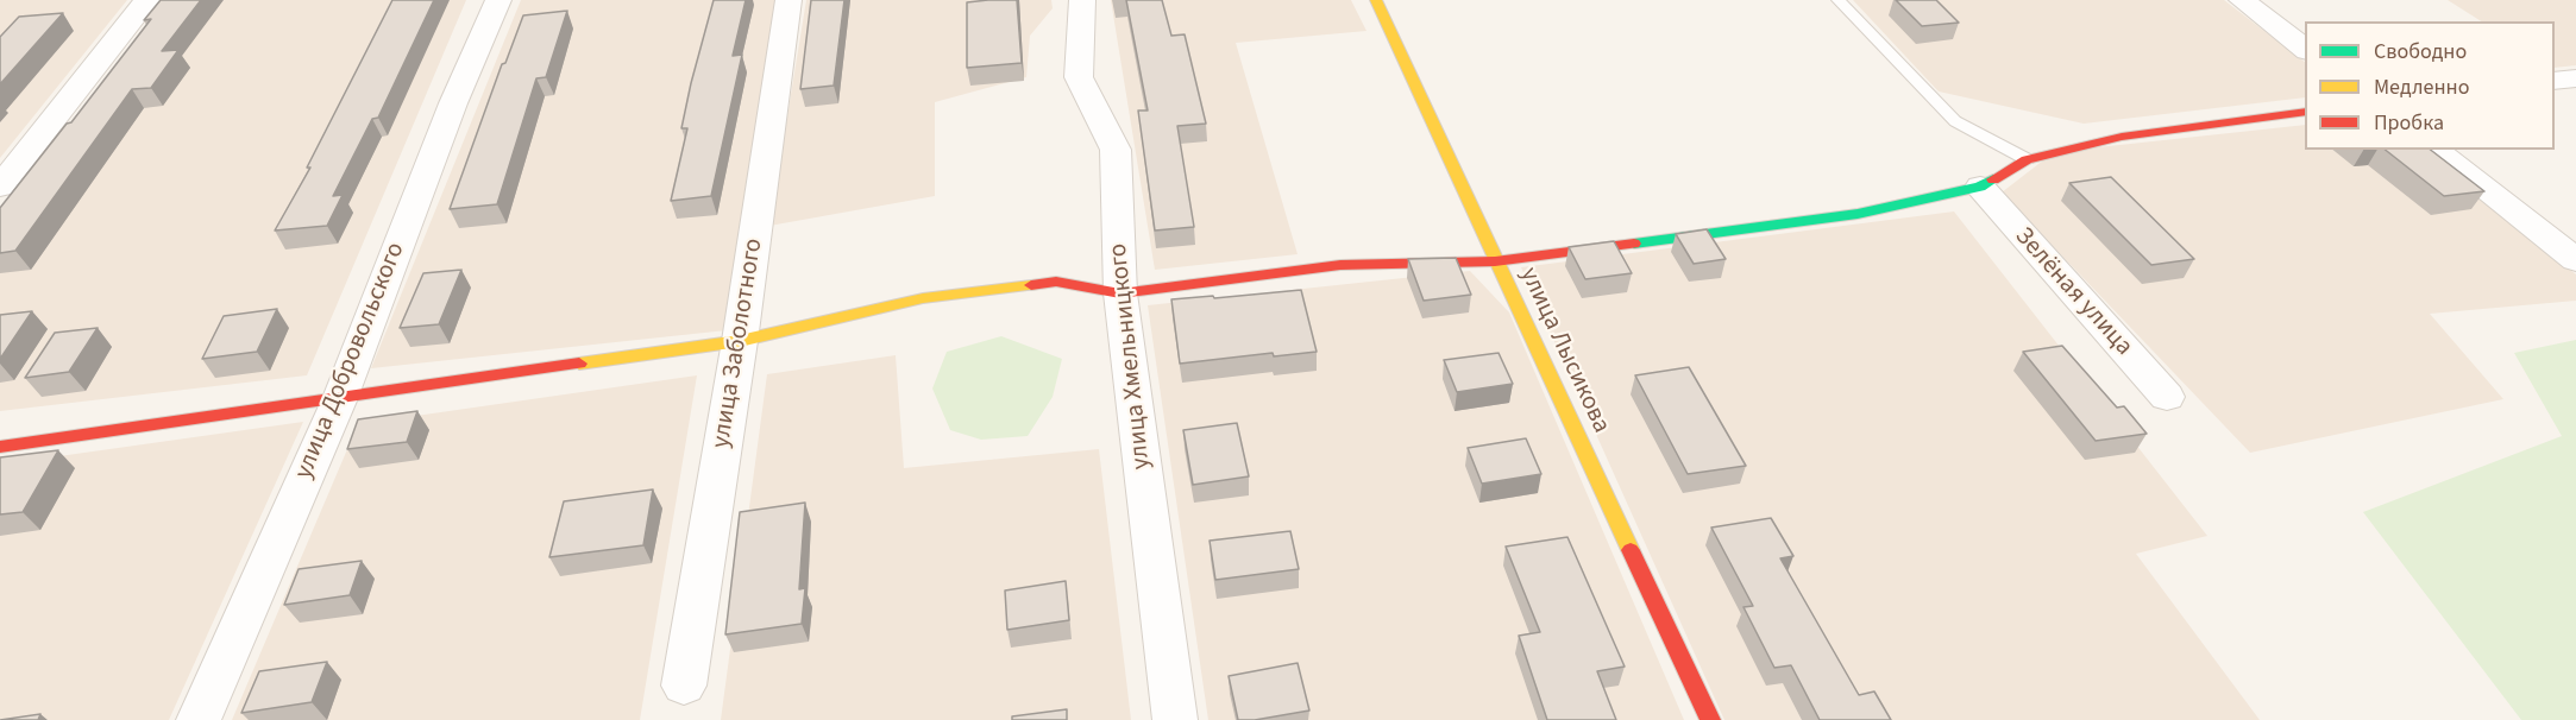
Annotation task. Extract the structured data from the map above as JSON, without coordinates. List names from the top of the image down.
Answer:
{
  "streets": {
    "street": [
      "Зелёная улица",
      "улица Заболотного",
      "улица Лысикова",
      "улица Хмельницкого",
      "улица Добровольского"
    ]
  },
  "legend": ["Свободно", "Медленно", "Пробка"]
}
